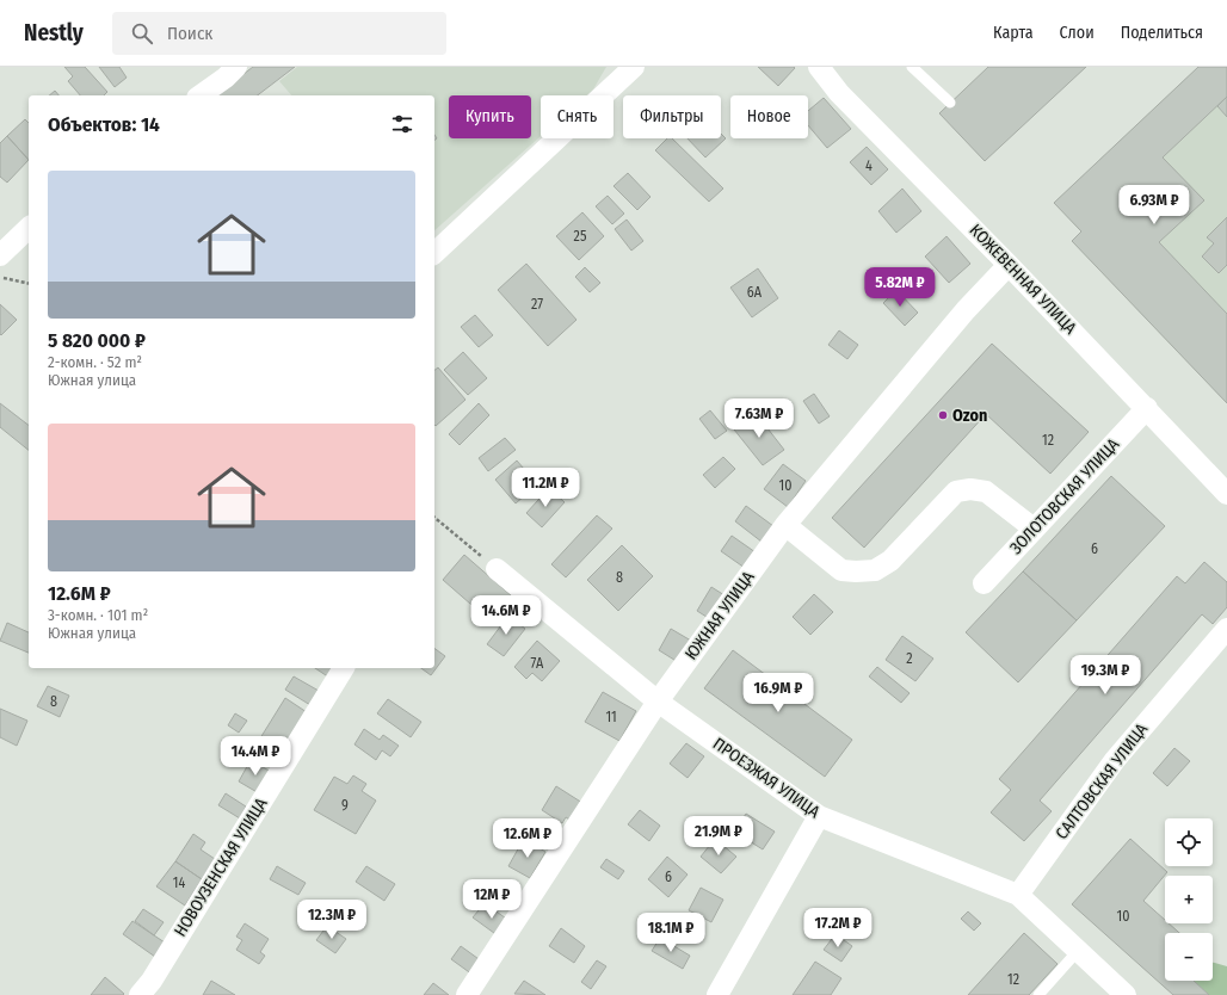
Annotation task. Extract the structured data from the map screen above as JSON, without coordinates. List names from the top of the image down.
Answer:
{
  "streets": {
    "street": [
      "КОЖЕВЕННАЯ УЛИЦА",
      "ЗОЛОТОВСКАЯ УЛИЦА",
      "ЮЖНАЯ УЛИЦА",
      "ПРОЕЗЖАЯ УЛИЦА",
      "САЛТОВСКАЯ УЛИЦА",
      "НОВОУЗЕНСКАЯ УЛИЦА"
    ]
  },
  "crossings": [
    ["КОЖЕВЕННАЯ УЛИЦА", "ЗОЛОТОВСКАЯ УЛИЦА"],
    ["КОЖЕВЕННАЯ УЛИЦА", "ЮЖНАЯ УЛИЦА"],
    ["ЮЖНАЯ УЛИЦА", "ПРОЕЗЖАЯ УЛИЦА"],
    ["ПРОЕЗЖАЯ УЛИЦА", "САЛТОВСКАЯ УЛИЦА"]
  ],
  "places": ["Ozon"],
  "house_numbers": [
    "4",
    "25",
    "6А",
    "27",
    "12",
    "10",
    "6",
    "8",
    "2",
    "7А",
    "8",
    "11",
    "9",
    "6",
    "14",
    "10",
    "12"
  ],
  "page": {
    "header": "Nestly",
    "search": "Поиск",
    "nav": ["Карта", "Слои", "Поделиться"],
    "chip": [
      "Купить",
      "Снять",
      "Фильтры",
      "Новое"
    ],
    "heading": "Объектов: 14",
    "list": [
      {
        "name": "5 820 000 ₽",
        "note": "2-комн. · 52 m² · Южная улица"
      },
      {
        "name": "12.6M ₽",
        "note": "3-комн. · 101 m² · Южная улица"
      }
    ],
    "price": [
      "6.93M ₽",
      "5.82M ₽",
      "7.63M ₽",
      "11.2M ₽",
      "14.6M ₽",
      "19.3M ₽",
      "16.9M ₽",
      "14.4M ₽",
      "21.9M ₽",
      "12.6M ₽",
      "12M ₽",
      "12.3M ₽",
      "17.2M ₽",
      "18.1M ₽"
    ],
    "map_buttons": ["+", "−"]
  }
}
